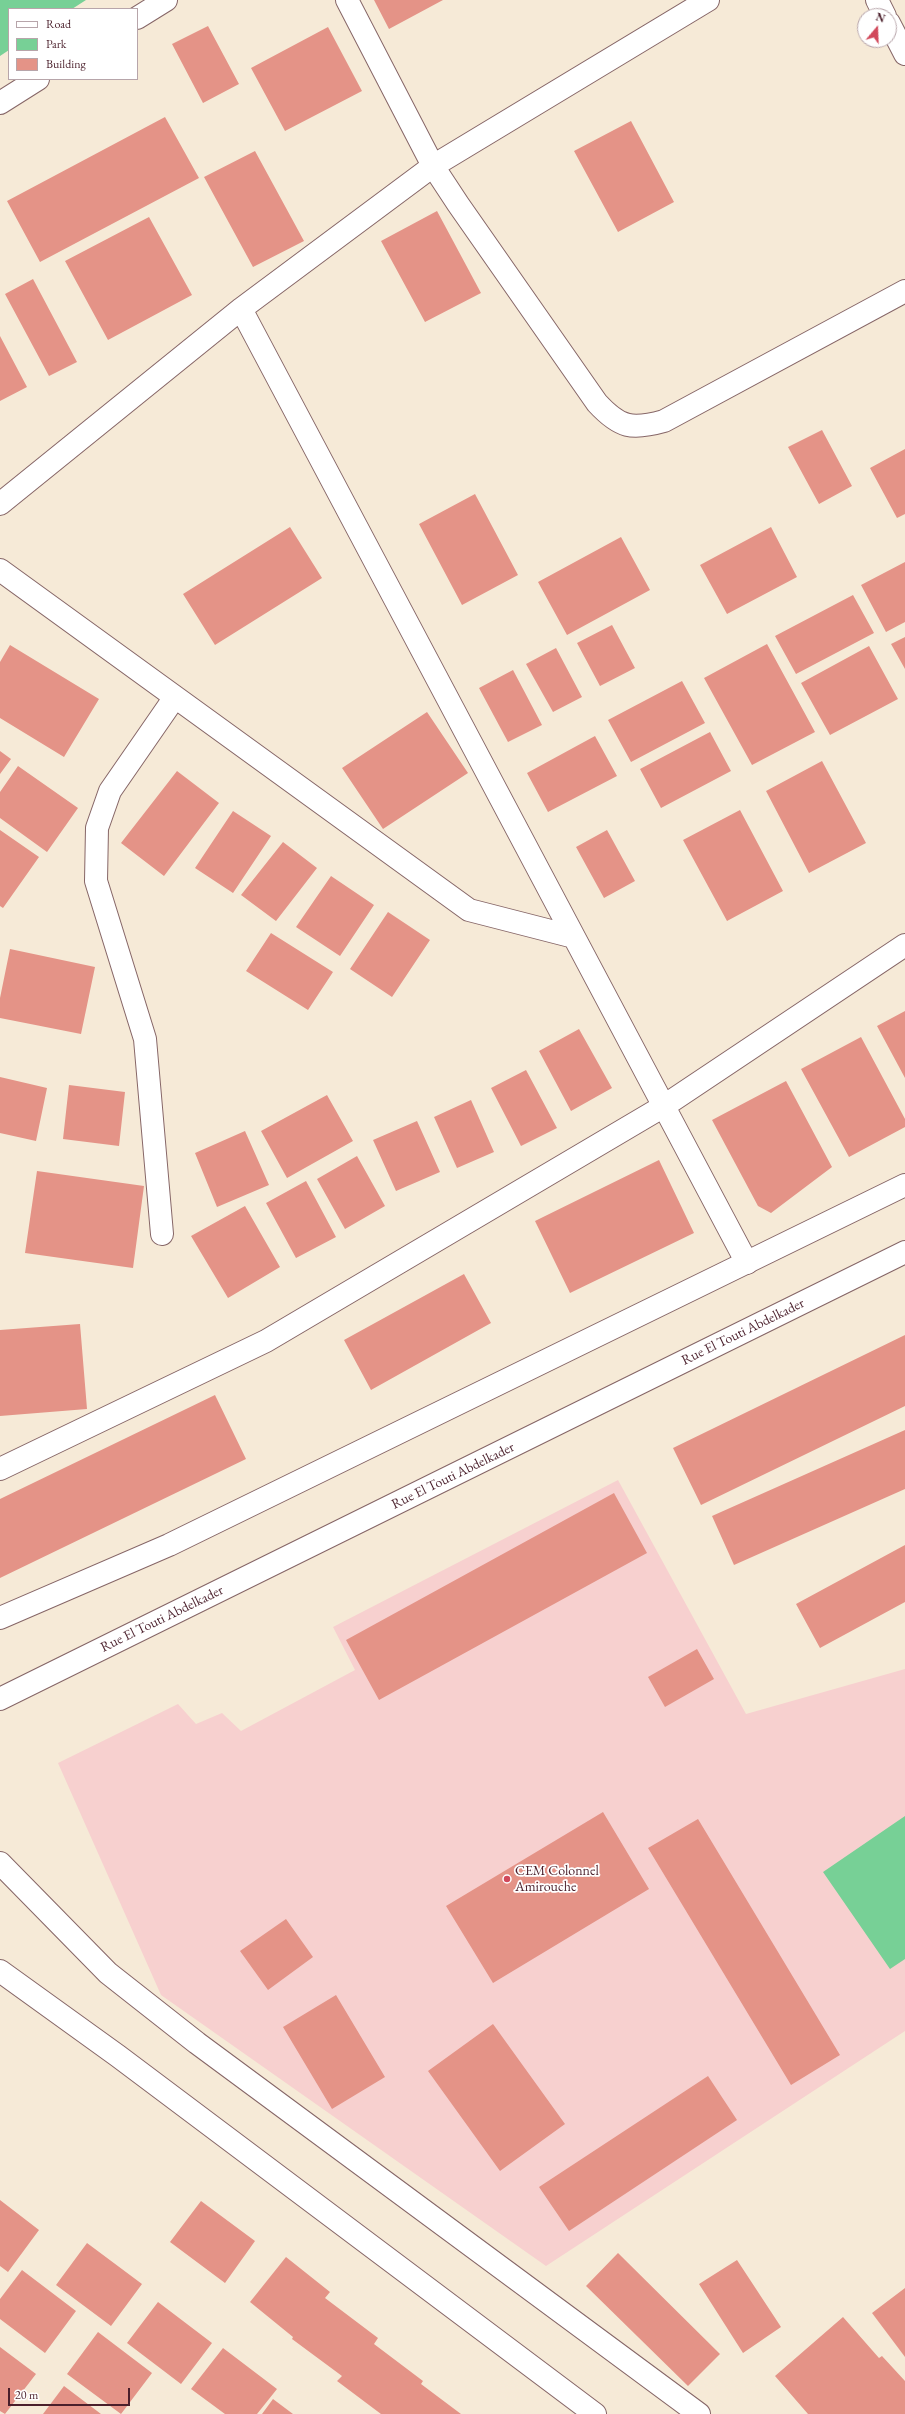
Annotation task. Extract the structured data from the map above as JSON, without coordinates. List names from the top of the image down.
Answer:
{
  "streets": {
    "street": ["Rue El Touti Abdelkader"]
  },
  "places": ["CEM Colonnel Amirouche"],
  "legend": ["Road", "Park", "Building"],
  "scale_bar": "20 m",
  "north": "top"
}
